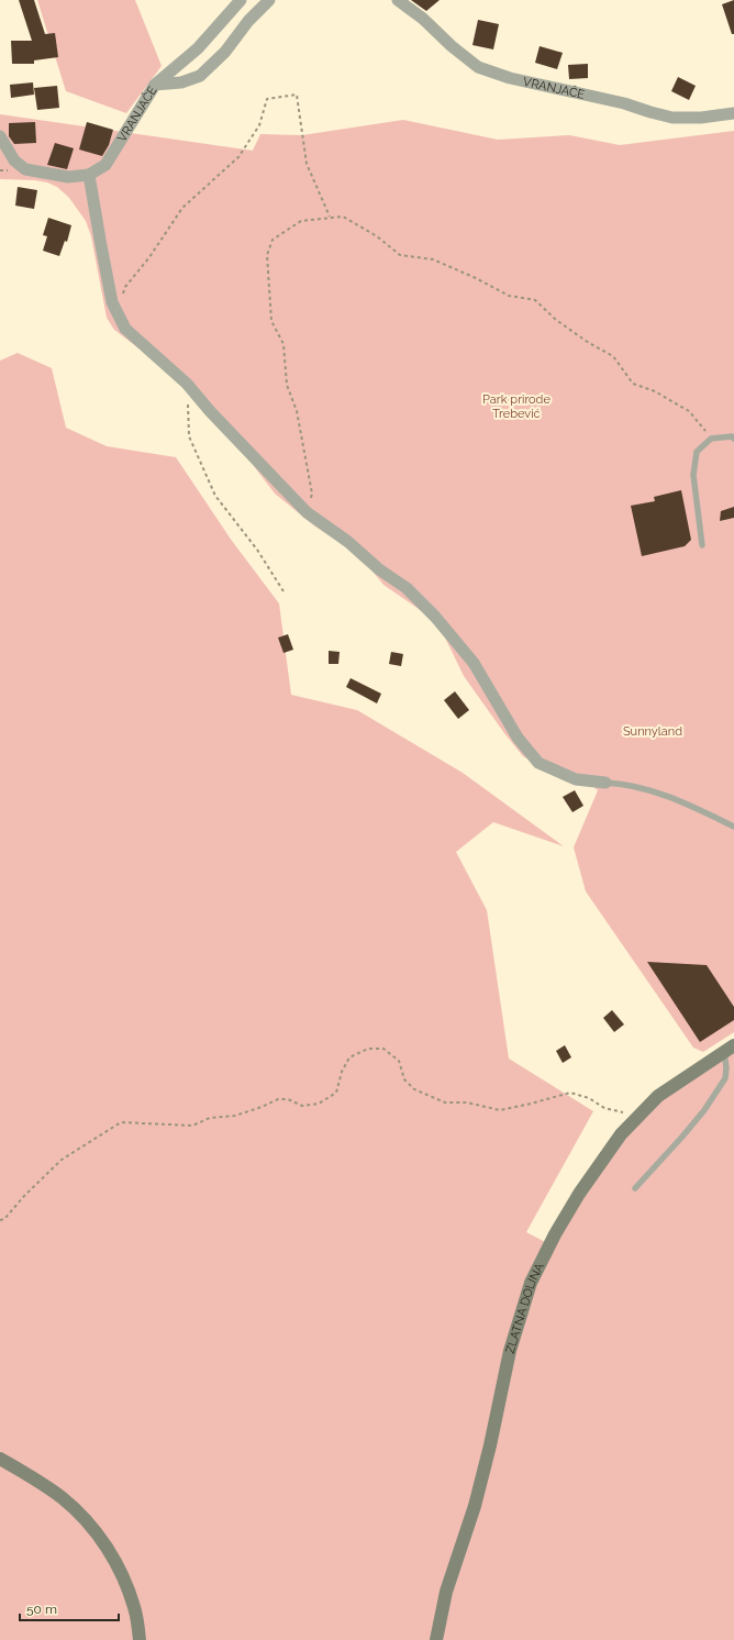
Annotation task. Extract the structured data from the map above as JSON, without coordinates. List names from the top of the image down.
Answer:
{
  "streets": {
    "main road": ["ZLATNA DOLINA"],
    "street": ["VRANJAČE"]
  },
  "parks": ["Park prirode Trebević", "Sunnyland"],
  "scale_bar": "50 m"
}
